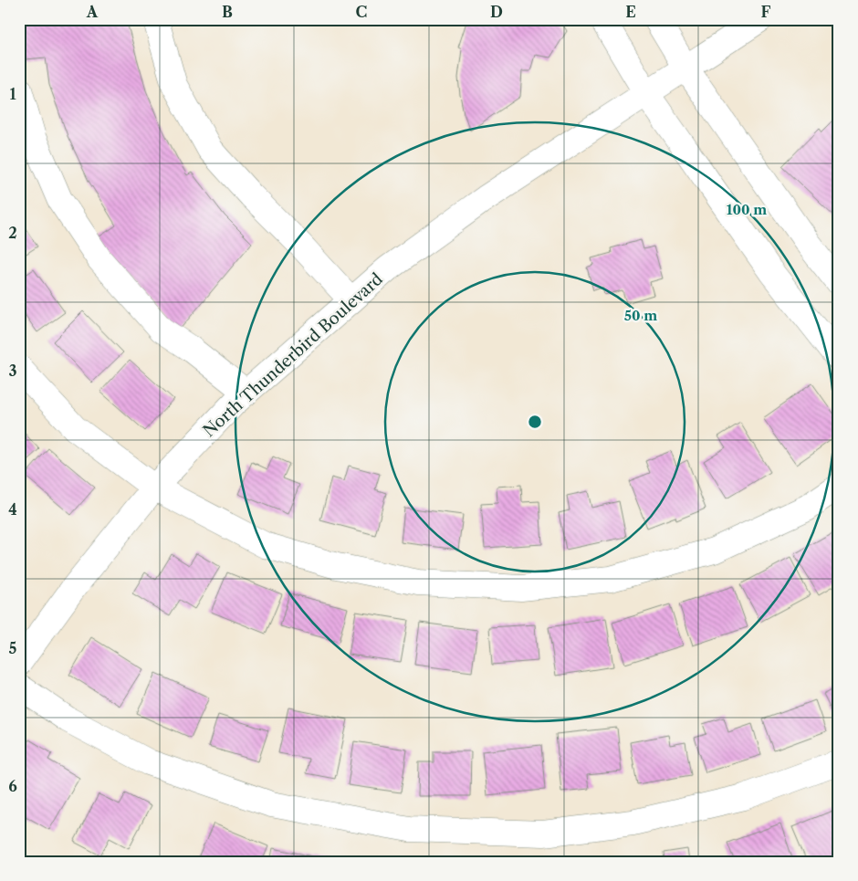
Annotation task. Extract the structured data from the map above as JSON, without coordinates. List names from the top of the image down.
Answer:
{
  "streets": {
    "street": ["North Thunderbird Boulevard"]
  },
  "grid": {
    "columns": [
      "A",
      "B",
      "C",
      "D",
      "E",
      "F"
    ],
    "rows": [
      "1",
      "2",
      "3",
      "4",
      "5",
      "6"
    ]
  },
  "rings": ["100 m", "50 m"]
}
